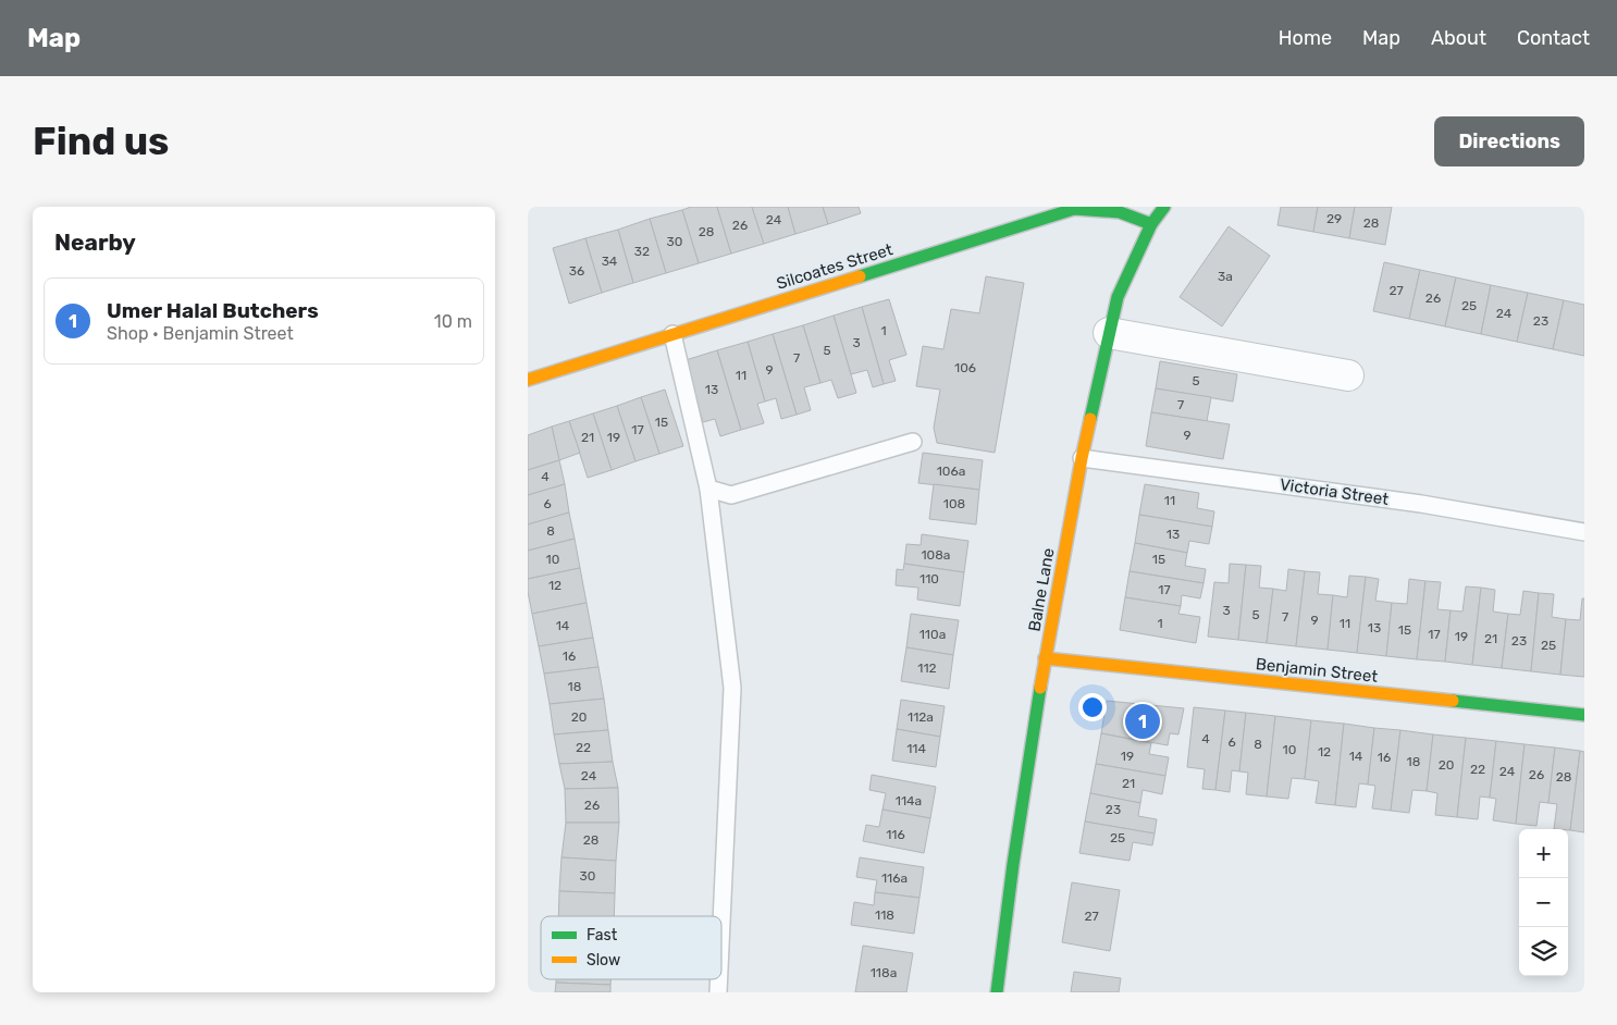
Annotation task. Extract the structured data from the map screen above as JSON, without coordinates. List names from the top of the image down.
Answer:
{
  "streets": {
    "street": ["Silcoates Street", "Balne Lane", "Benjamin Street"],
    "lane": ["Victoria Street"]
  },
  "crossings": [
    ["Silcoates Street", "Balne Lane"],
    ["Victoria Street", "Balne Lane"],
    ["Balne Lane", "Benjamin Street"]
  ],
  "house_numbers": [
    "29",
    "24",
    "28",
    "26",
    "28",
    "30",
    "32",
    "34",
    "36",
    "3a",
    "27",
    "26",
    "25",
    "24",
    "23",
    "1",
    "3",
    "5",
    "7",
    "106",
    "9",
    "11",
    "5",
    "13",
    "7",
    "15",
    "17",
    "9",
    "21",
    "19",
    "106a",
    "4",
    "11",
    "6",
    "108",
    "8",
    "13",
    "108a",
    "10",
    "15",
    "110",
    "12",
    "17",
    "3",
    "5",
    "7",
    "9",
    "1",
    "11",
    "14",
    "13",
    "15",
    "110a",
    "17",
    "19",
    "21",
    "23",
    "25",
    "16",
    "112",
    "18",
    "20",
    "112a",
    "4",
    "6",
    "8",
    "22",
    "114",
    "10",
    "12",
    "19",
    "14",
    "16",
    "18",
    "20",
    "22",
    "24",
    "26",
    "24",
    "28",
    "21",
    "114a",
    "26",
    "23",
    "116",
    "25",
    "28",
    "30",
    "116a",
    "118",
    "27",
    "118a"
  ],
  "legend": ["Fast", "Slow"],
  "page": {
    "header": "Map",
    "nav": [
      "Home",
      "Map",
      "About",
      "Contact"
    ],
    "buttons": "Directions",
    "title": "Find us",
    "heading": "Nearby",
    "list": [
      {
        "mark": "1",
        "name": "Umer Halal Butchers",
        "note": "Shop · Benjamin Street",
        "value": "10 m"
      }
    ],
    "pins": "1",
    "map_buttons": ["+", "−"]
  }
}
